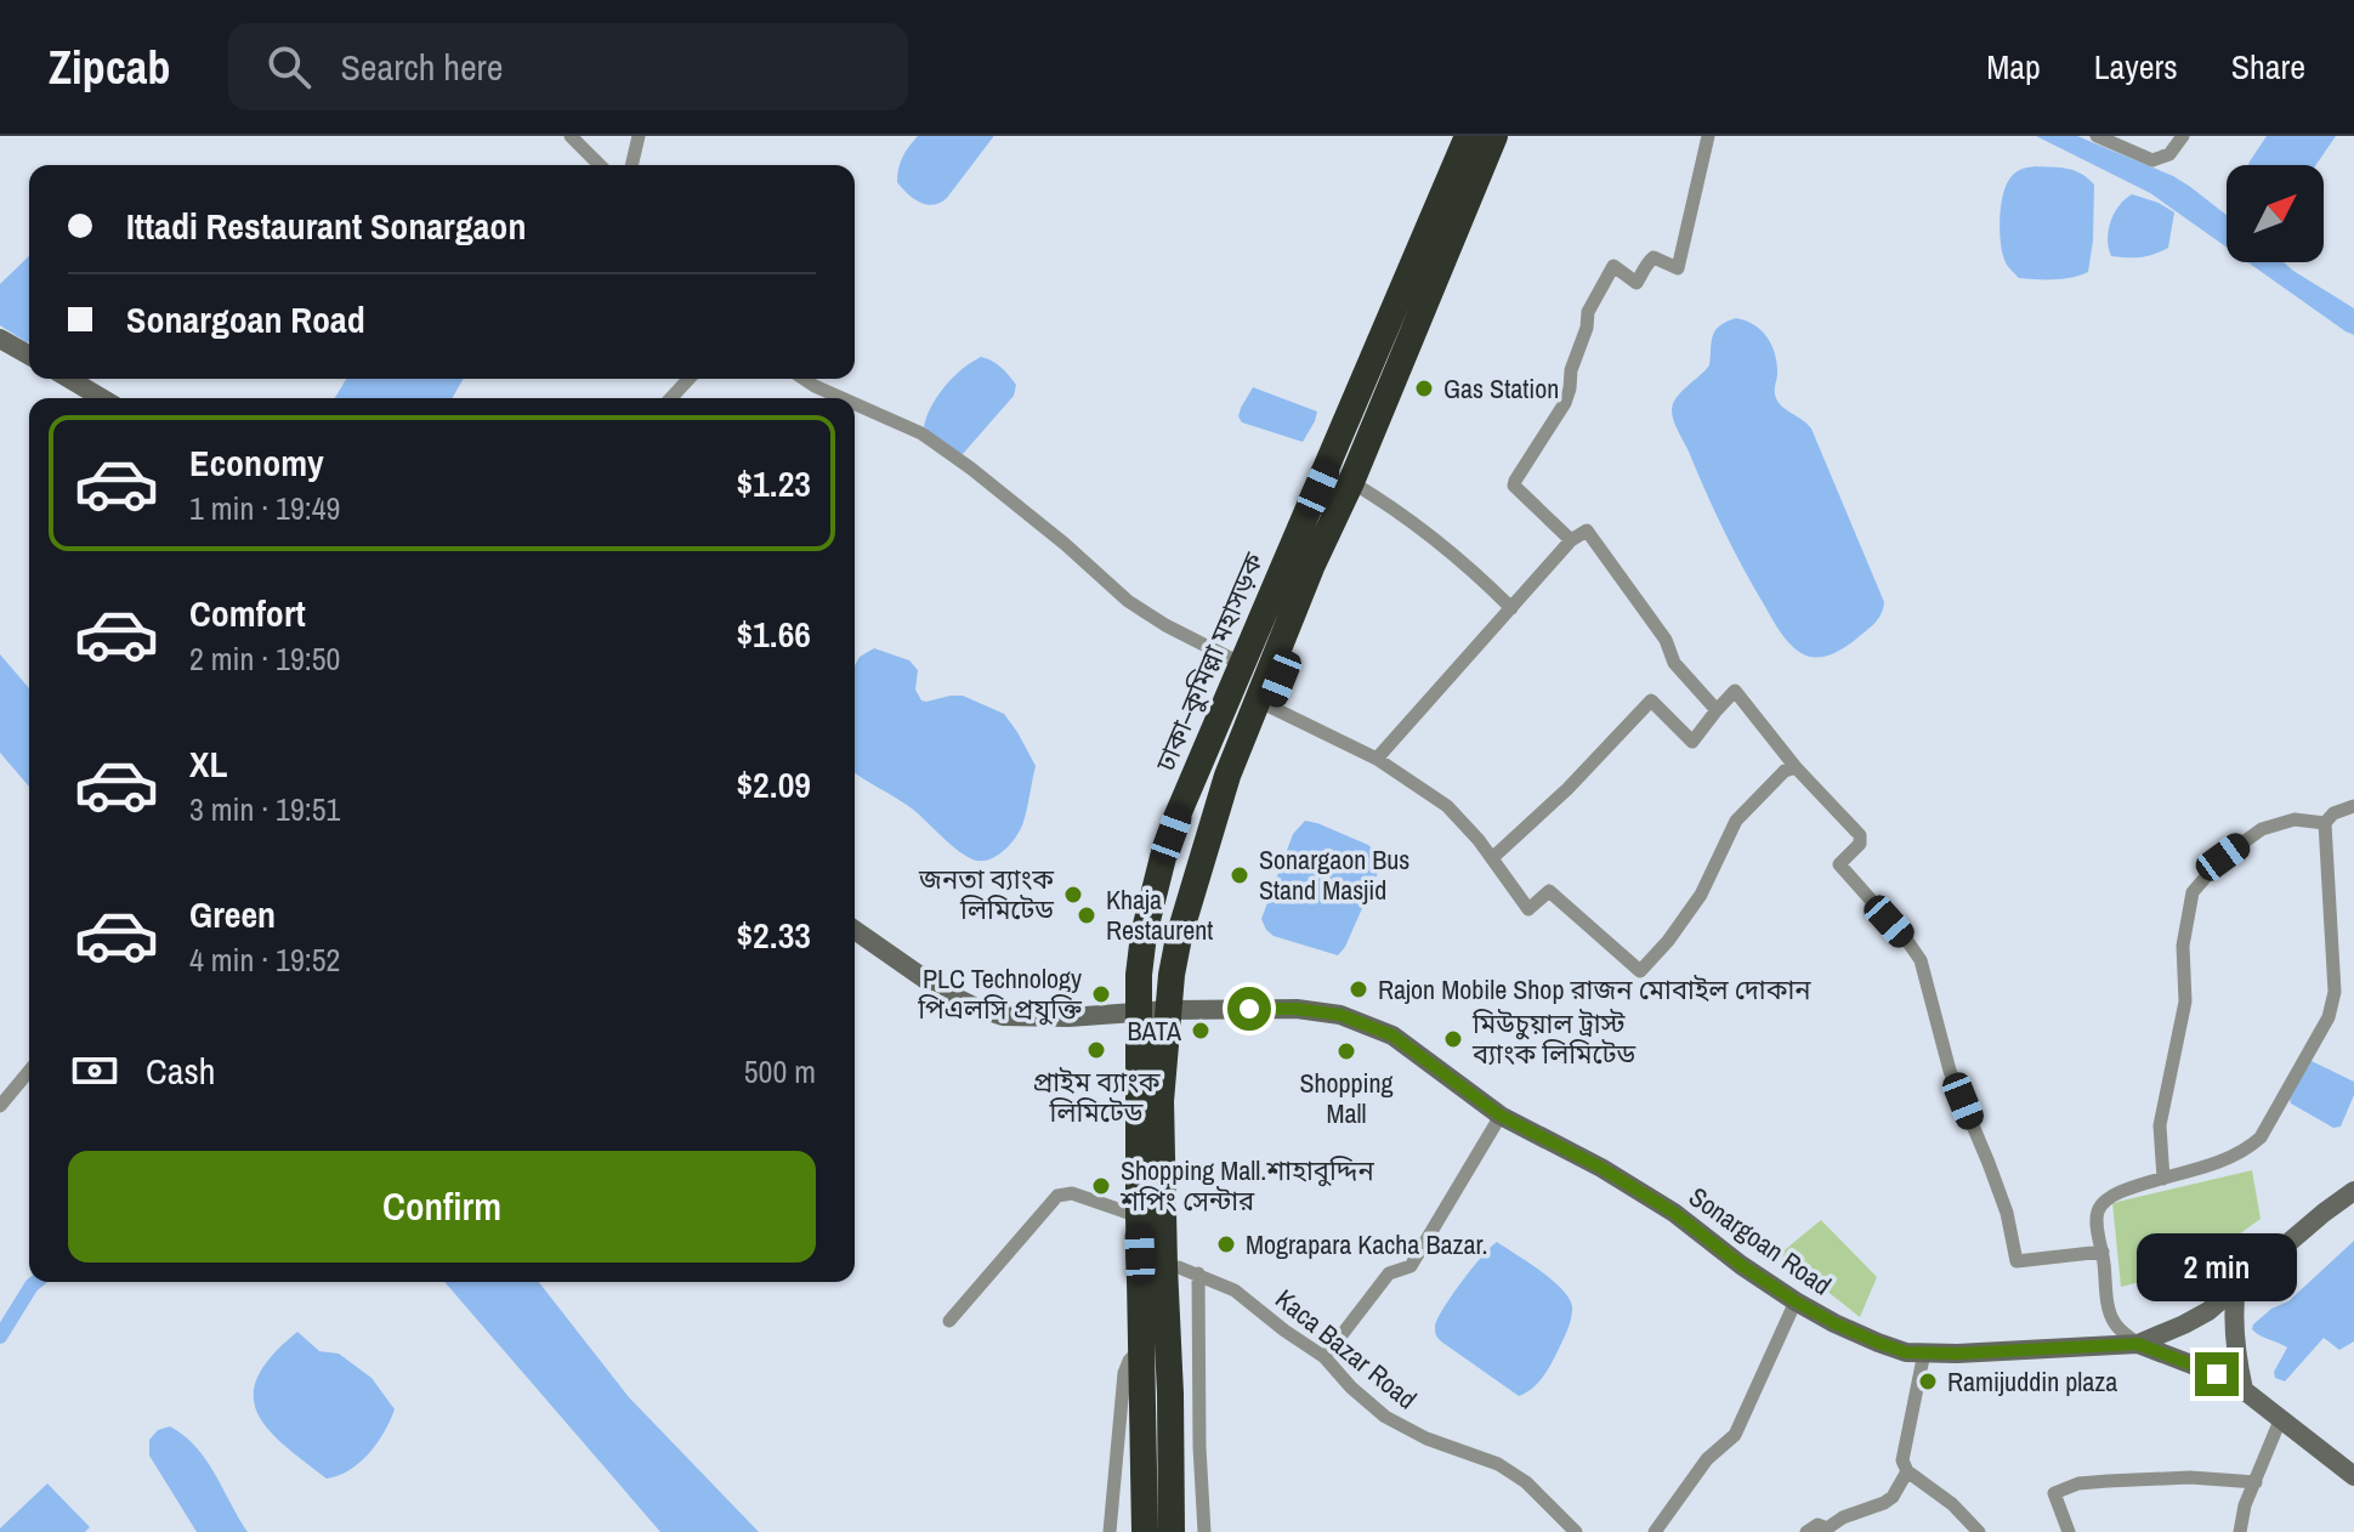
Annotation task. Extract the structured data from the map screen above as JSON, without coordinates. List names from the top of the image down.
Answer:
{
  "streets": {
    "highway": ["ঢাকা–কুমিল্লা মহাসড়ক"],
    "main road": ["Sonargoan Road"],
    "street": ["Kaca Bazar Road"]
  },
  "crossings": [
    ["ঢাকা–কুমিল্লা মহাসড়ক", "Sonargoan Road"]
  ],
  "places": [
    "Gas Station",
    "Sonargaon Bus Stand Masjid",
    "জনতা ব্যাংক লিমিটেড",
    "Khaja Restaurent",
    "Rajon Mobile Shop রাজন মোবাইল দোকান",
    "PLC Technology পিএলসি প্রযুক্তি",
    "BATA",
    "মিউচুয়াল ট্রাস্ট ব্যাংক লিমিটেড",
    "প্রাইম ব্যাংক লিমিটেড",
    "Shopping Mall",
    "Shopping Mall.শাহাবুদ্দিন শপিং সেন্টার",
    "Mograpara Kacha Bazar.",
    "Ramijuddin plaza"
  ],
  "north": "top right",
  "page": {
    "header": "Zipcab",
    "search": "Search here",
    "nav": ["Map", "Layers", "Share"],
    "banner": ["Ittadi Restaurant Sonargaon", "Sonargoan Road"],
    "list": [
      {
        "name": "Economy",
        "note": "1 min · 19:49",
        "value": "$1.23"
      },
      {
        "name": "Comfort",
        "note": "2 min · 19:50",
        "value": "$1.66"
      },
      {
        "name": "XL",
        "note": "3 min · 19:51",
        "value": "$2.09"
      },
      {
        "name": "Green",
        "note": "4 min · 19:52",
        "value": "$2.33"
      }
    ],
    "pay": ["Cash", "500 m"],
    "buttons": "Confirm",
    "bubble": "2 min"
  }
}
